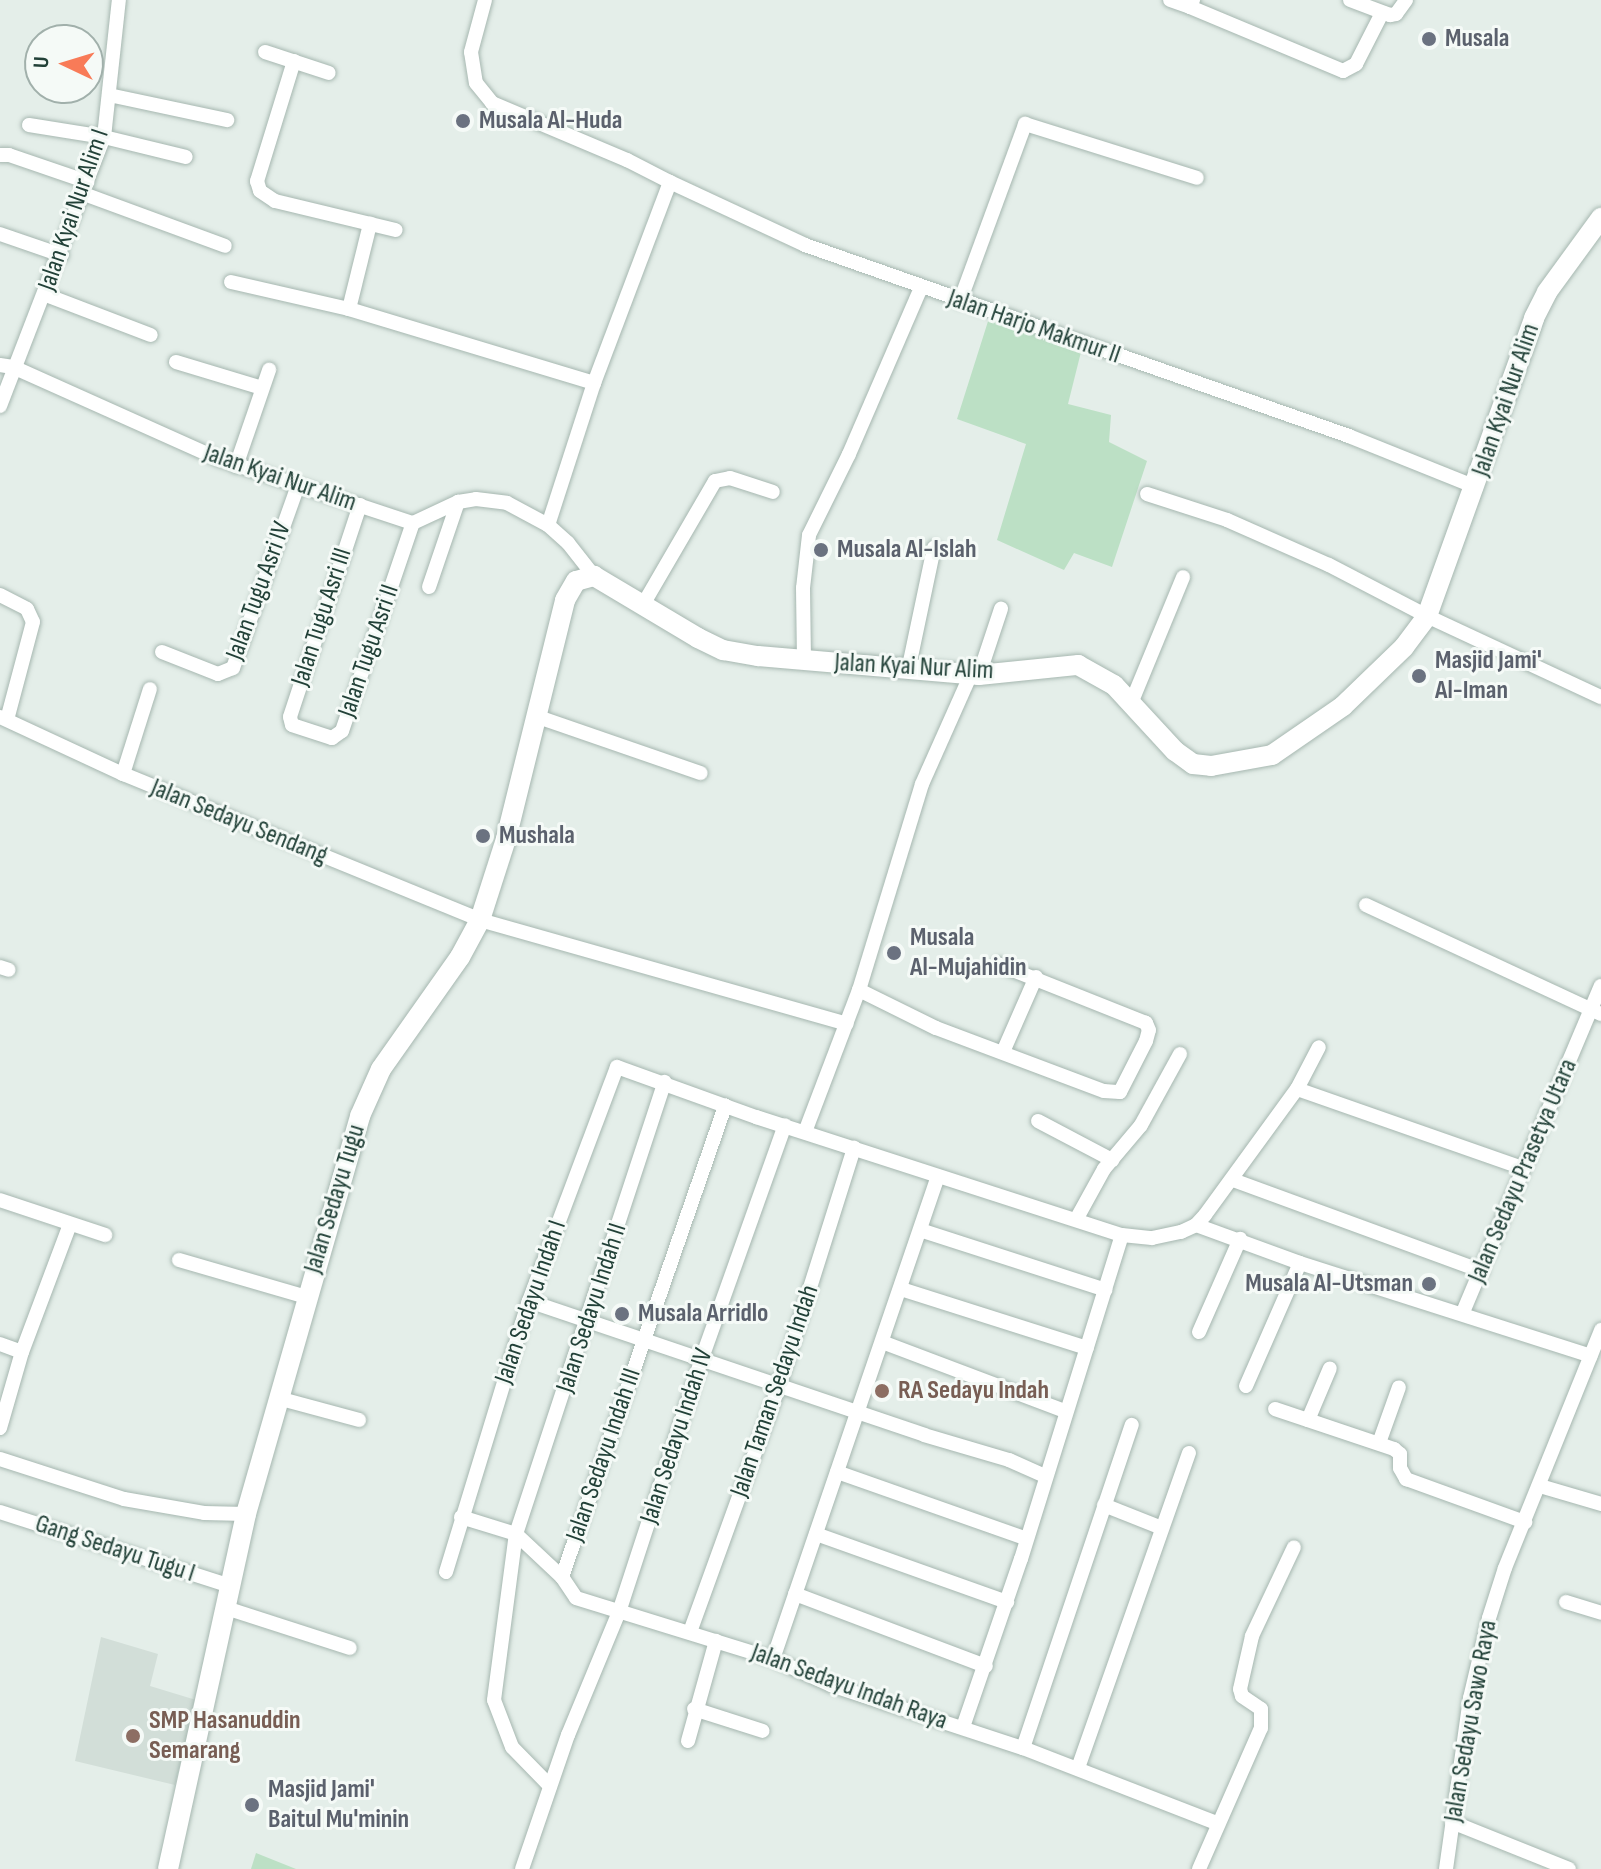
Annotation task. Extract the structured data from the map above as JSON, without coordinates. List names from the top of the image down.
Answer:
{
  "streets": {
    "street": [
      "Jalan Kyai Nur Alim I",
      "Jalan Harjo Makmur II",
      "Jalan Kyai Nur Alim",
      "Jalan Tugu Asri IV",
      "Jalan Tugu Asri III",
      "Jalan Tugu Asri II",
      "Jalan Sedayu Sendang",
      "Jalan Sedayu Prasetya Utara",
      "Jalan Sedayu Tugu",
      "Jalan Sedayu Indah I",
      "Jalan Sedayu Indah II",
      "Jalan Taman Sedayu Indah",
      "Jalan Sedayu Indah IV",
      "Jalan Sedayu Indah III",
      "Gang Sedayu Tugu I",
      "Jalan Sedayu Indah Raya",
      "Jalan Sedayu Sawo Raya"
    ]
  },
  "crossings": [
    ["Jalan Kyai Nur Alim I", "Jalan Kyai Nur Alim"],
    ["Jalan Harjo Makmur II", "Jalan Kyai Nur Alim"],
    ["Jalan Kyai Nur Alim", "Jalan Tugu Asri IV"],
    ["Jalan Kyai Nur Alim", "Jalan Tugu Asri III"],
    ["Jalan Kyai Nur Alim", "Jalan Tugu Asri II"],
    ["Jalan Kyai Nur Alim", "Jalan Sedayu Tugu"],
    ["Jalan Tugu Asri III", "Jalan Tugu Asri II"],
    ["Jalan Sedayu Sendang", "Jalan Sedayu Tugu"],
    ["Jalan Sedayu Tugu", "Gang Sedayu Tugu I"],
    ["Jalan Sedayu Indah I", "Jalan Sedayu Indah II"],
    ["Jalan Sedayu Indah I", "Jalan Sedayu Indah Raya"],
    ["Jalan Sedayu Indah II", "Jalan Sedayu Indah Raya"],
    ["Jalan Taman Sedayu Indah", "Jalan Sedayu Indah Raya"],
    ["Jalan Sedayu Indah IV", "Jalan Sedayu Indah Raya"],
    ["Jalan Sedayu Indah III", "Jalan Sedayu Indah Raya"]
  ],
  "places": [
    "Musala",
    "Musala Al-Huda",
    "Musala Al-Islah",
    "Masjid Jami' Al-Iman",
    "Mushala",
    "Musala Al-Mujahidin",
    "Musala Al-Utsman",
    "Musala Arridlo",
    "RA Sedayu Indah",
    "SMP Hasanuddin Semarang",
    "Masjid Jami' Baitul Mu'minin"
  ],
  "north": "left"
}
